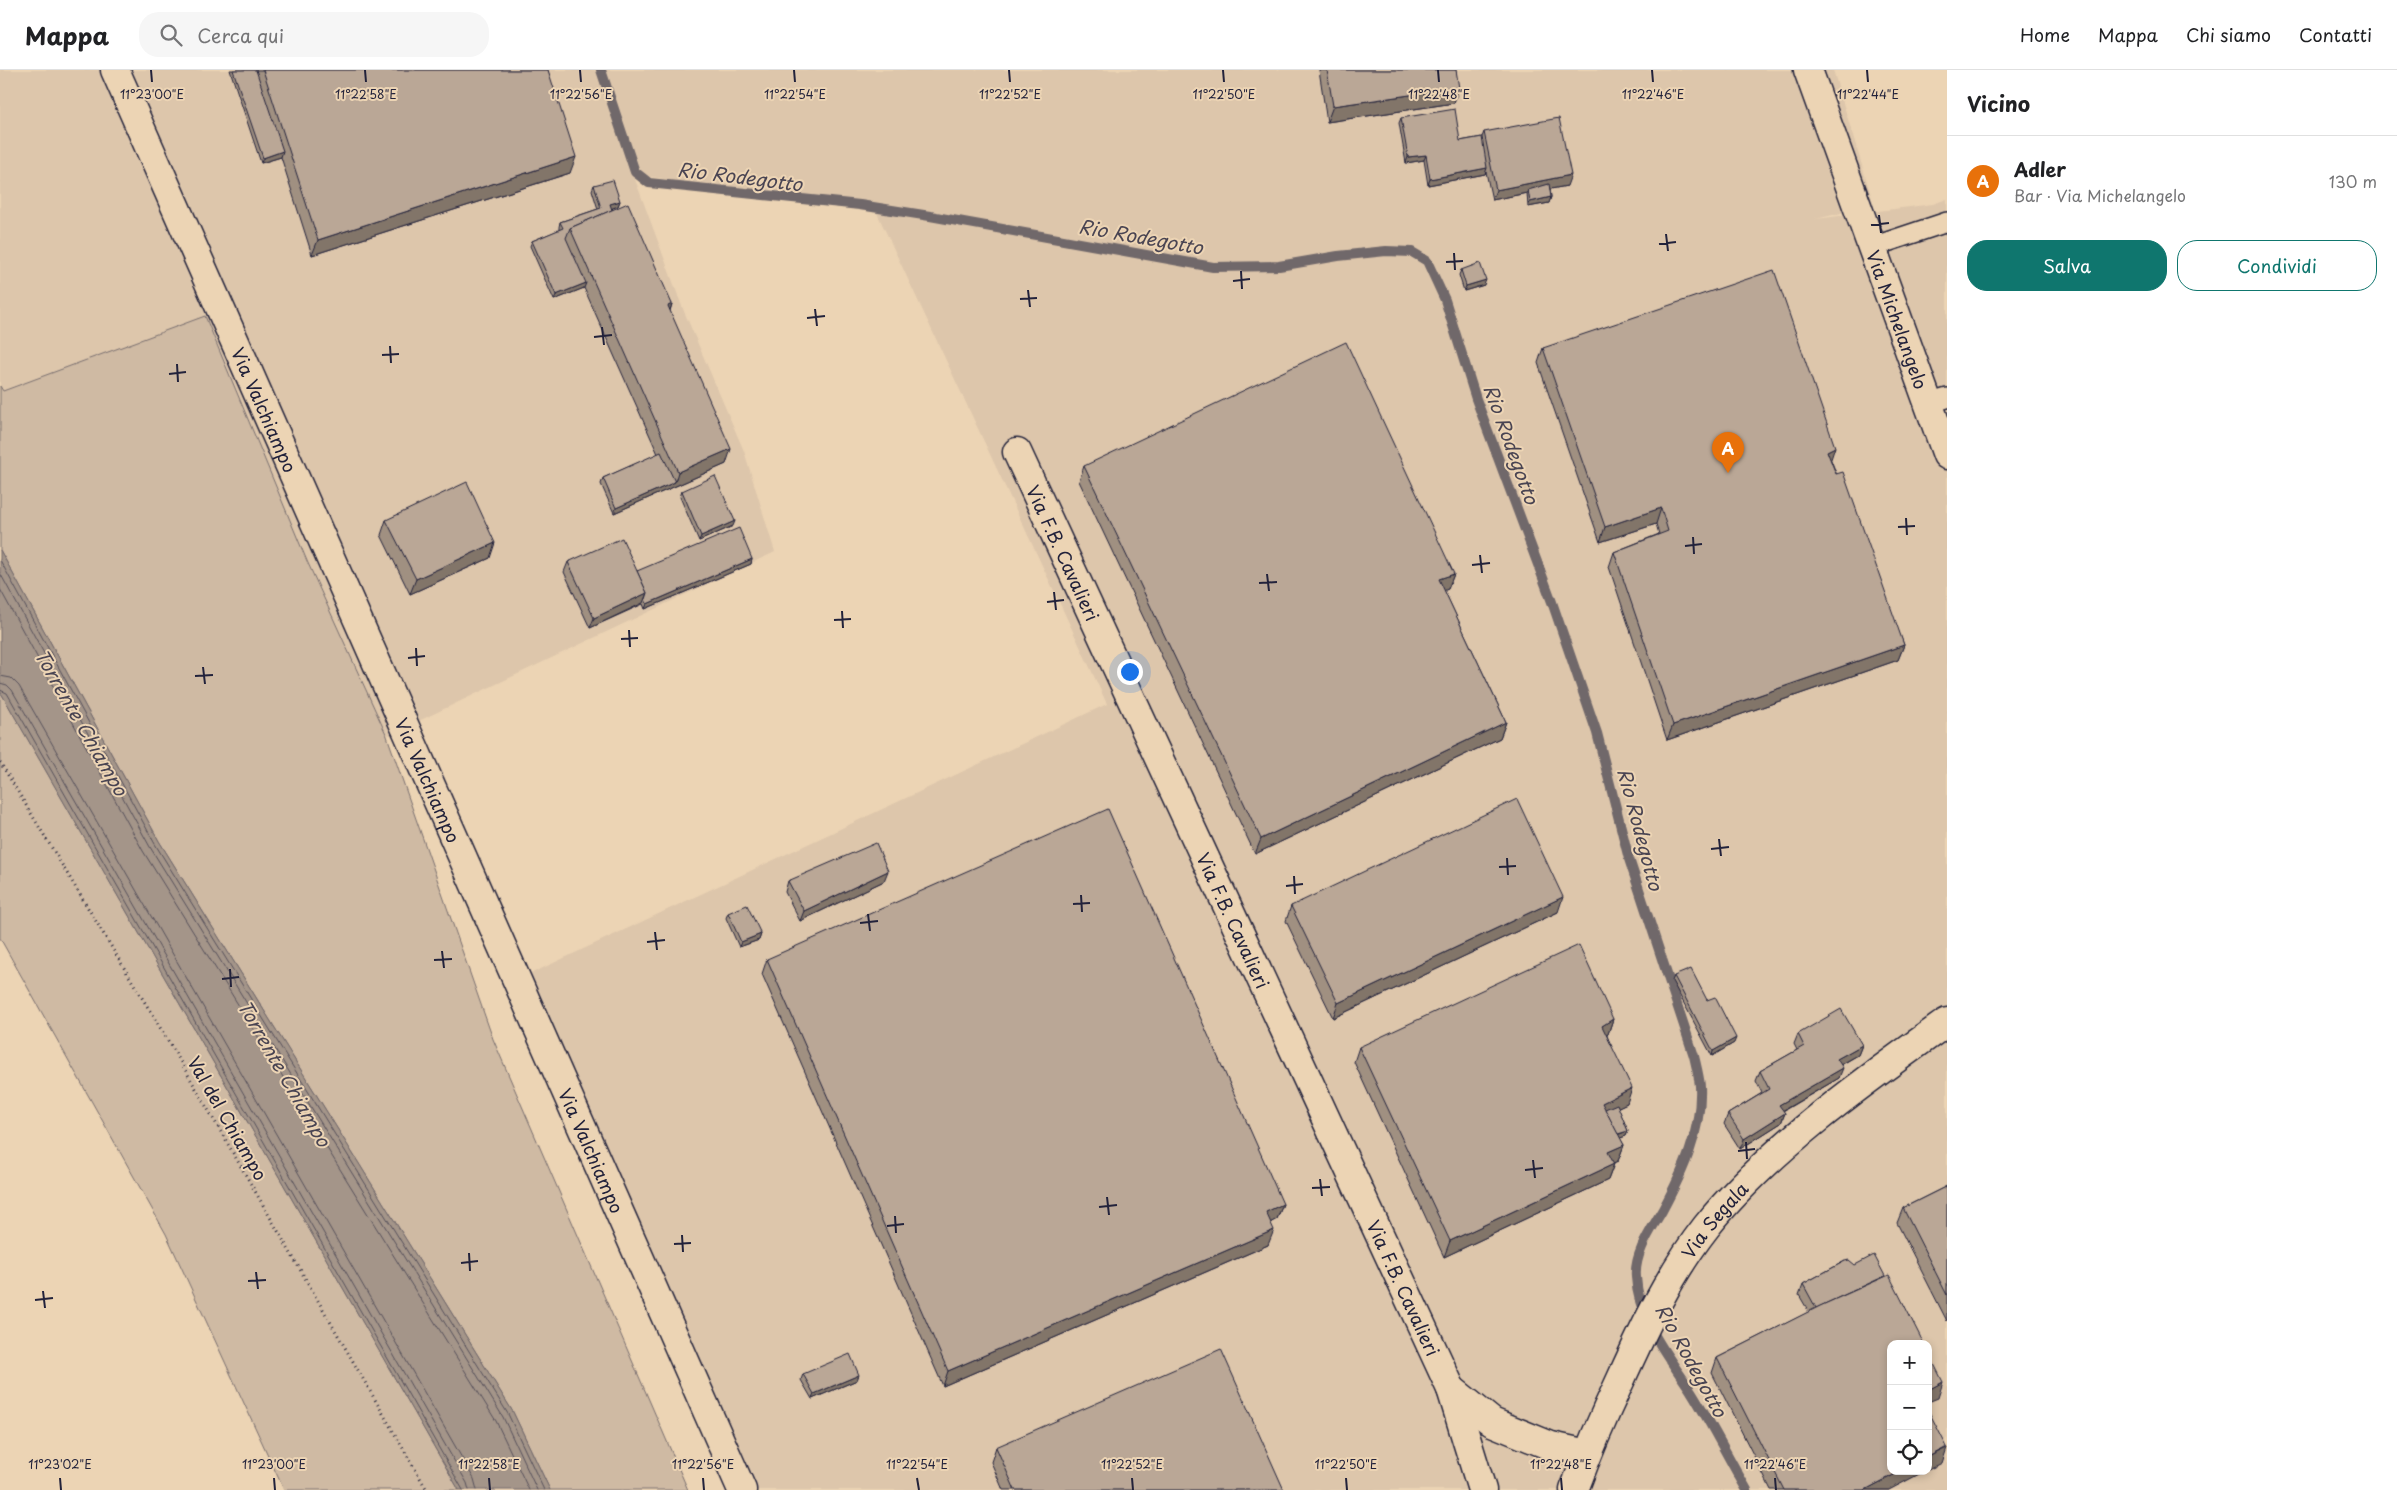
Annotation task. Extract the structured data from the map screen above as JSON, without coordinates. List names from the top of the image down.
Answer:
{
  "streets": {
    "street": [
      "Via Michelangelo",
      "Via Valchiampo",
      "Via F.B. Cavalieri",
      "Via Segala"
    ],
    "path": ["Val del Chiampo"]
  },
  "crossings": [
    ["Via F.B. Cavalieri", "Via Segala"]
  ],
  "water": ["Rio Rodegotto", "Torrente Chiampo"],
  "page": {
    "header": "Mappa",
    "search": "Cerca qui",
    "nav": [
      "Home",
      "Mappa",
      "Chi siamo",
      "Contatti"
    ],
    "heading": "Vicino",
    "list": [
      {
        "mark": "A",
        "name": "Adler",
        "note": "Bar · Via Michelangelo",
        "value": "130 m"
      }
    ],
    "buttons": ["Salva", "Condividi"],
    "pins": "A",
    "map_buttons": ["+", "−"]
  },
  "coordinates": [
    "11°22'44\"E",
    "11°23'00\"E",
    "11°22'58\"E",
    "11°22'56\"E",
    "11°22'54\"E",
    "11°22'52\"E",
    "11°22'50\"E",
    "11°22'48\"E",
    "11°22'46\"E",
    "11°23'02\"E"
  ]
}
